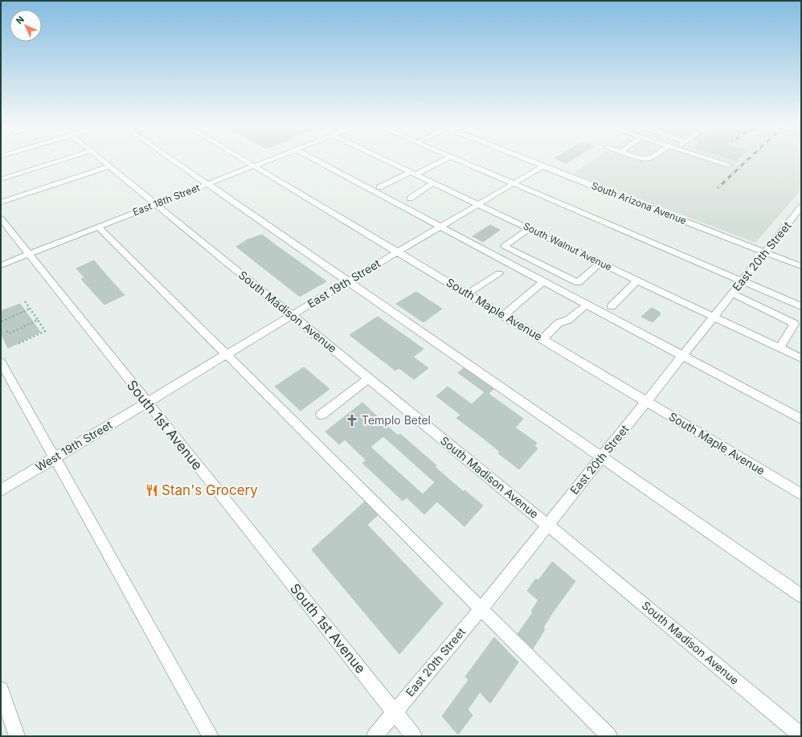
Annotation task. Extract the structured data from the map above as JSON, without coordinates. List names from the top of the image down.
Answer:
{
  "streets": {
    "street": [
      "East 18th Street",
      "South Arizona Avenue",
      "South Walnut Avenue",
      "East 20th Street",
      "East 19th Street",
      "South Maple Avenue",
      "South Madison Avenue",
      "South 1st Avenue",
      "West 19th Street"
    ]
  },
  "crossings": [
    ["East 18th Street", "South Maple Avenue"],
    ["East 18th Street", "South Madison Avenue"],
    ["East 18th Street", "South 1st Avenue"],
    ["South Arizona Avenue", "East 20th Street"],
    ["South Arizona Avenue", "East 19th Street"],
    ["South Walnut Avenue", "East 20th Street"],
    ["South Walnut Avenue", "East 19th Street"],
    ["East 20th Street", "South Maple Avenue"],
    ["East 20th Street", "South Madison Avenue"],
    ["East 20th Street", "South 1st Avenue"],
    ["East 19th Street", "South Maple Avenue"],
    ["East 19th Street", "South Madison Avenue"],
    ["East 19th Street", "South 1st Avenue"],
    ["East 19th Street", "West 19th Street"],
    ["South 1st Avenue", "West 19th Street"]
  ],
  "places": {
    "church": ["Templo Betel"],
    "restaurant": ["Stan's Grocery"]
  },
  "north": "top left"
}
